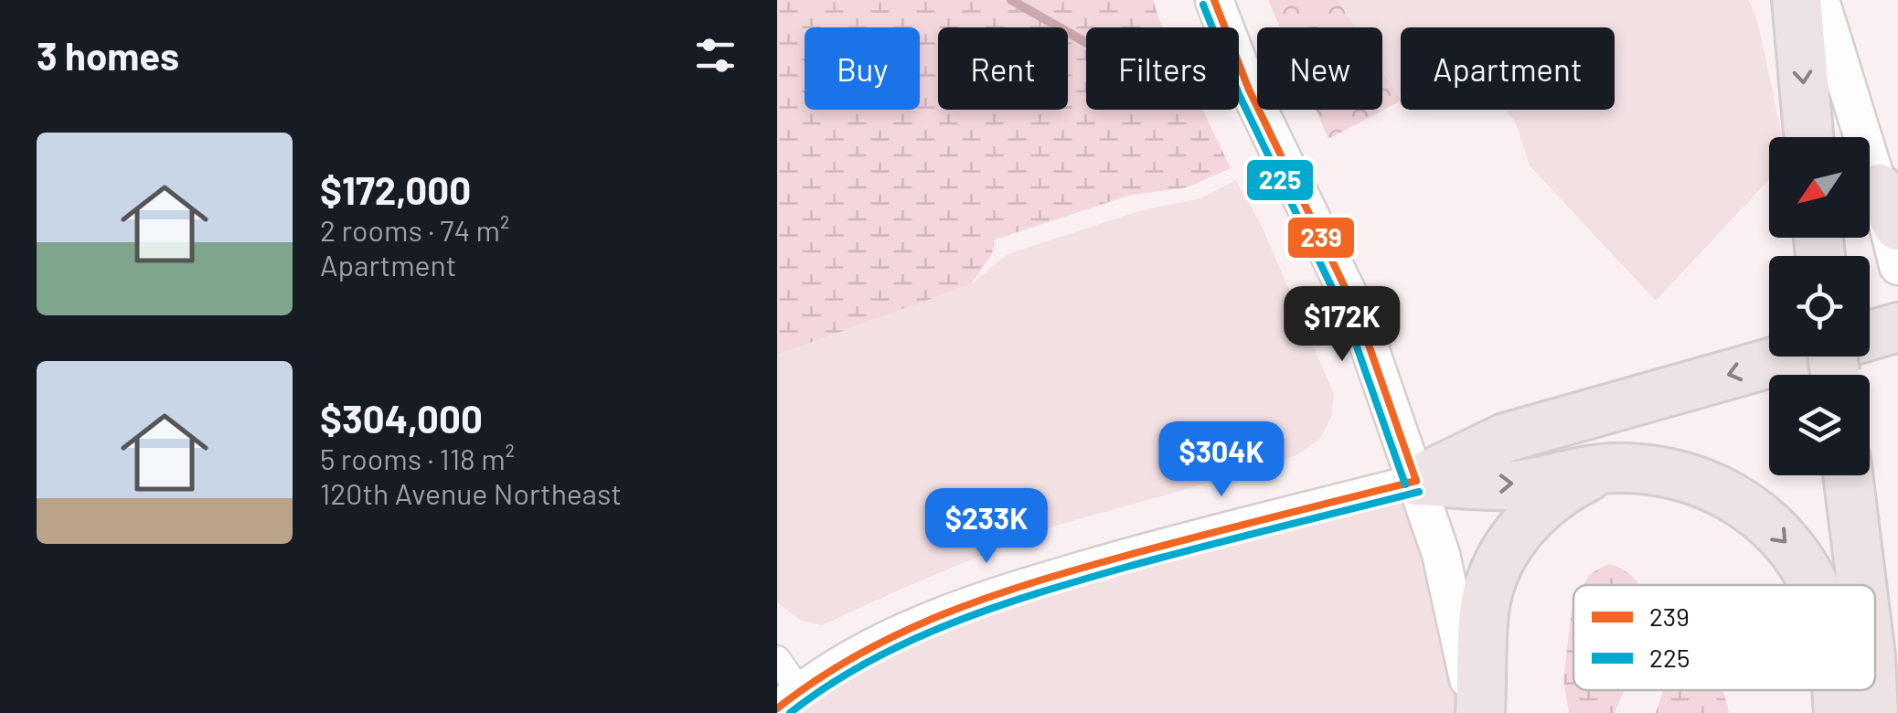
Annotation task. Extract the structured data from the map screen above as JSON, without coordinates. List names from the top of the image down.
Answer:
{
  "lines": ["transit line 239", "transit line 225"],
  "legend": ["239", "225"],
  "north": "bottom left",
  "page": {
    "heading": "3 homes",
    "chip": [
      "Buy",
      "Rent",
      "Filters",
      "New",
      "Apartment"
    ],
    "list": [
      {
        "name": "$172,000",
        "note": "2 rooms · 74 m² · Apartment"
      },
      {
        "name": "$304,000",
        "note": "5 rooms · 118 m² · 120th Avenue Northeast"
      }
    ],
    "price": ["$172K", "$304K", "$233K"]
  }
}
